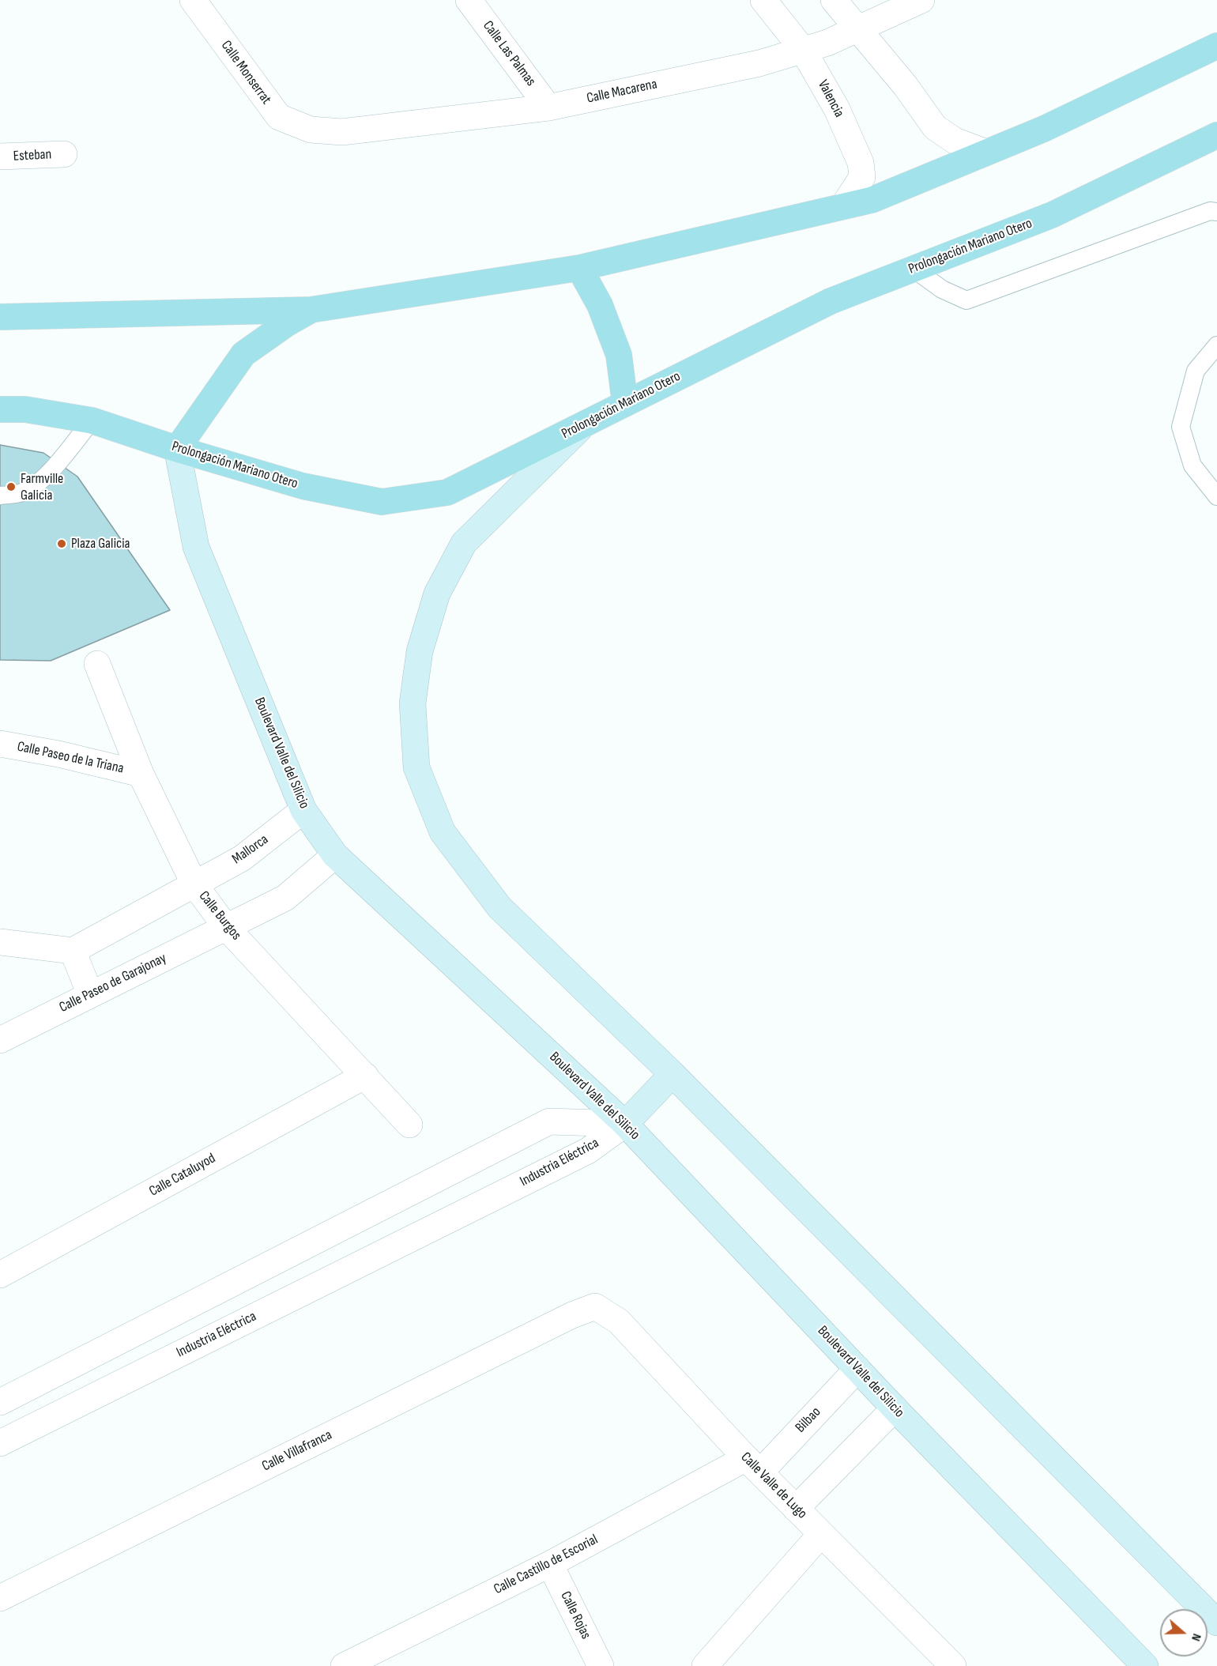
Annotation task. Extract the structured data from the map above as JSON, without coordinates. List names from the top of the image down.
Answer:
{
  "streets": {
    "main road": ["Prolongación Mariano Otero", "Boulevard Valle del Silicio"],
    "street": [
      "Calle Las Palmas",
      "Calle Monserrat",
      "Calle Macarena",
      "Valencia",
      "Esteban",
      "Calle Paseo de la Triana",
      "Mallorca",
      "Calle Burgos",
      "Calle Paseo de Garajonay",
      "Industria Eléctrica",
      "Calle Cataluyod",
      "Bilbao",
      "Calle Villafranca",
      "Calle Valle de Lugo",
      "Calle Castillo de Escorial",
      "Calle Rojas"
    ]
  },
  "crossings": [
    ["Calle Las Palmas", "Calle Macarena"],
    ["Calle Monserrat", "Calle Macarena"],
    ["Calle Macarena", "Valencia"],
    ["Prolongación Mariano Otero", "Boulevard Valle del Silicio"],
    ["Boulevard Valle del Silicio", "Mallorca"],
    ["Boulevard Valle del Silicio", "Industria Eléctrica"],
    ["Boulevard Valle del Silicio", "Bilbao"],
    ["Calle Paseo de la Triana", "Calle Burgos"],
    ["Mallorca", "Calle Burgos"],
    ["Calle Burgos", "Calle Paseo de Garajonay"],
    ["Calle Burgos", "Calle Cataluyod"],
    ["Bilbao", "Calle Valle de Lugo"],
    ["Bilbao", "Calle Castillo de Escorial"],
    ["Calle Villafranca", "Calle Valle de Lugo"],
    ["Calle Valle de Lugo", "Calle Castillo de Escorial"],
    ["Calle Castillo de Escorial", "Calle Rojas"]
  ],
  "places": ["Farmville Galicia", "Plaza Galicia"],
  "north": "right"
}
